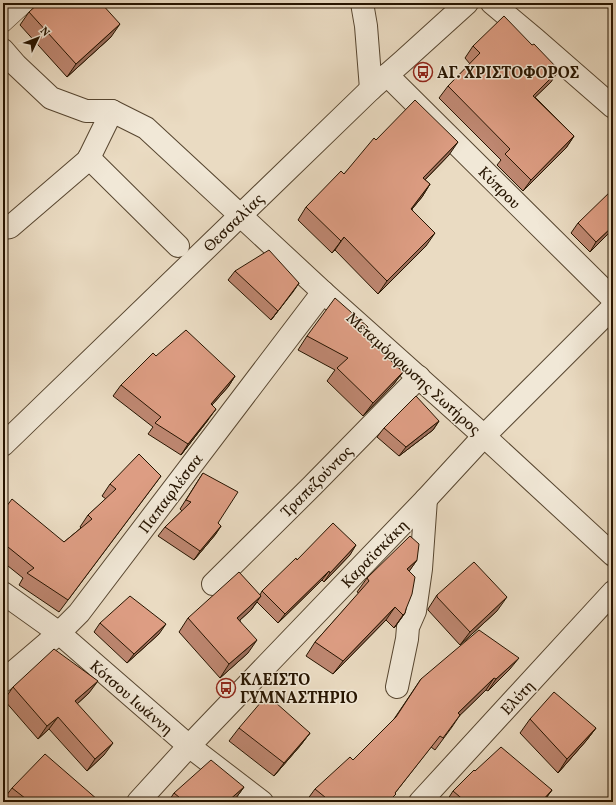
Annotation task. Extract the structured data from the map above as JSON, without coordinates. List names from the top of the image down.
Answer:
{
  "streets": {
    "street": [
      "Κύπρου",
      "Θεσσαλίας",
      "Μεταμόρφωσης Σωτήρος",
      "Τραπεζούντος",
      "Παπαφλέσσα",
      "Καραϊσκάκη",
      "Κότσου Ιωάννη",
      "Ελύτη"
    ]
  },
  "crossings": [
    ["Κύπρου", "Θεσσαλίας"],
    ["Θεσσαλίας", "Μεταμόρφωσης Σωτήρος"],
    ["Μεταμόρφωσης Σωτήρος", "Τραπεζούντος"],
    ["Μεταμόρφωσης Σωτήρος", "Παπαφλέσσα"],
    ["Μεταμόρφωσης Σωτήρος", "Καραϊσκάκη"],
    ["Παπαφλέσσα", "Κότσου Ιωάννη"],
    ["Καραϊσκάκη", "Κότσου Ιωάννη"]
  ],
  "places": {
    "bus stop": ["ΑΓ. ΧΡΙΣΤΟΦΟΡΟΣ", "ΚΛΕΙΣΤΟ ΓΥΜΝΑΣΤΗΡΙΟ"]
  },
  "north": "top right"
}
